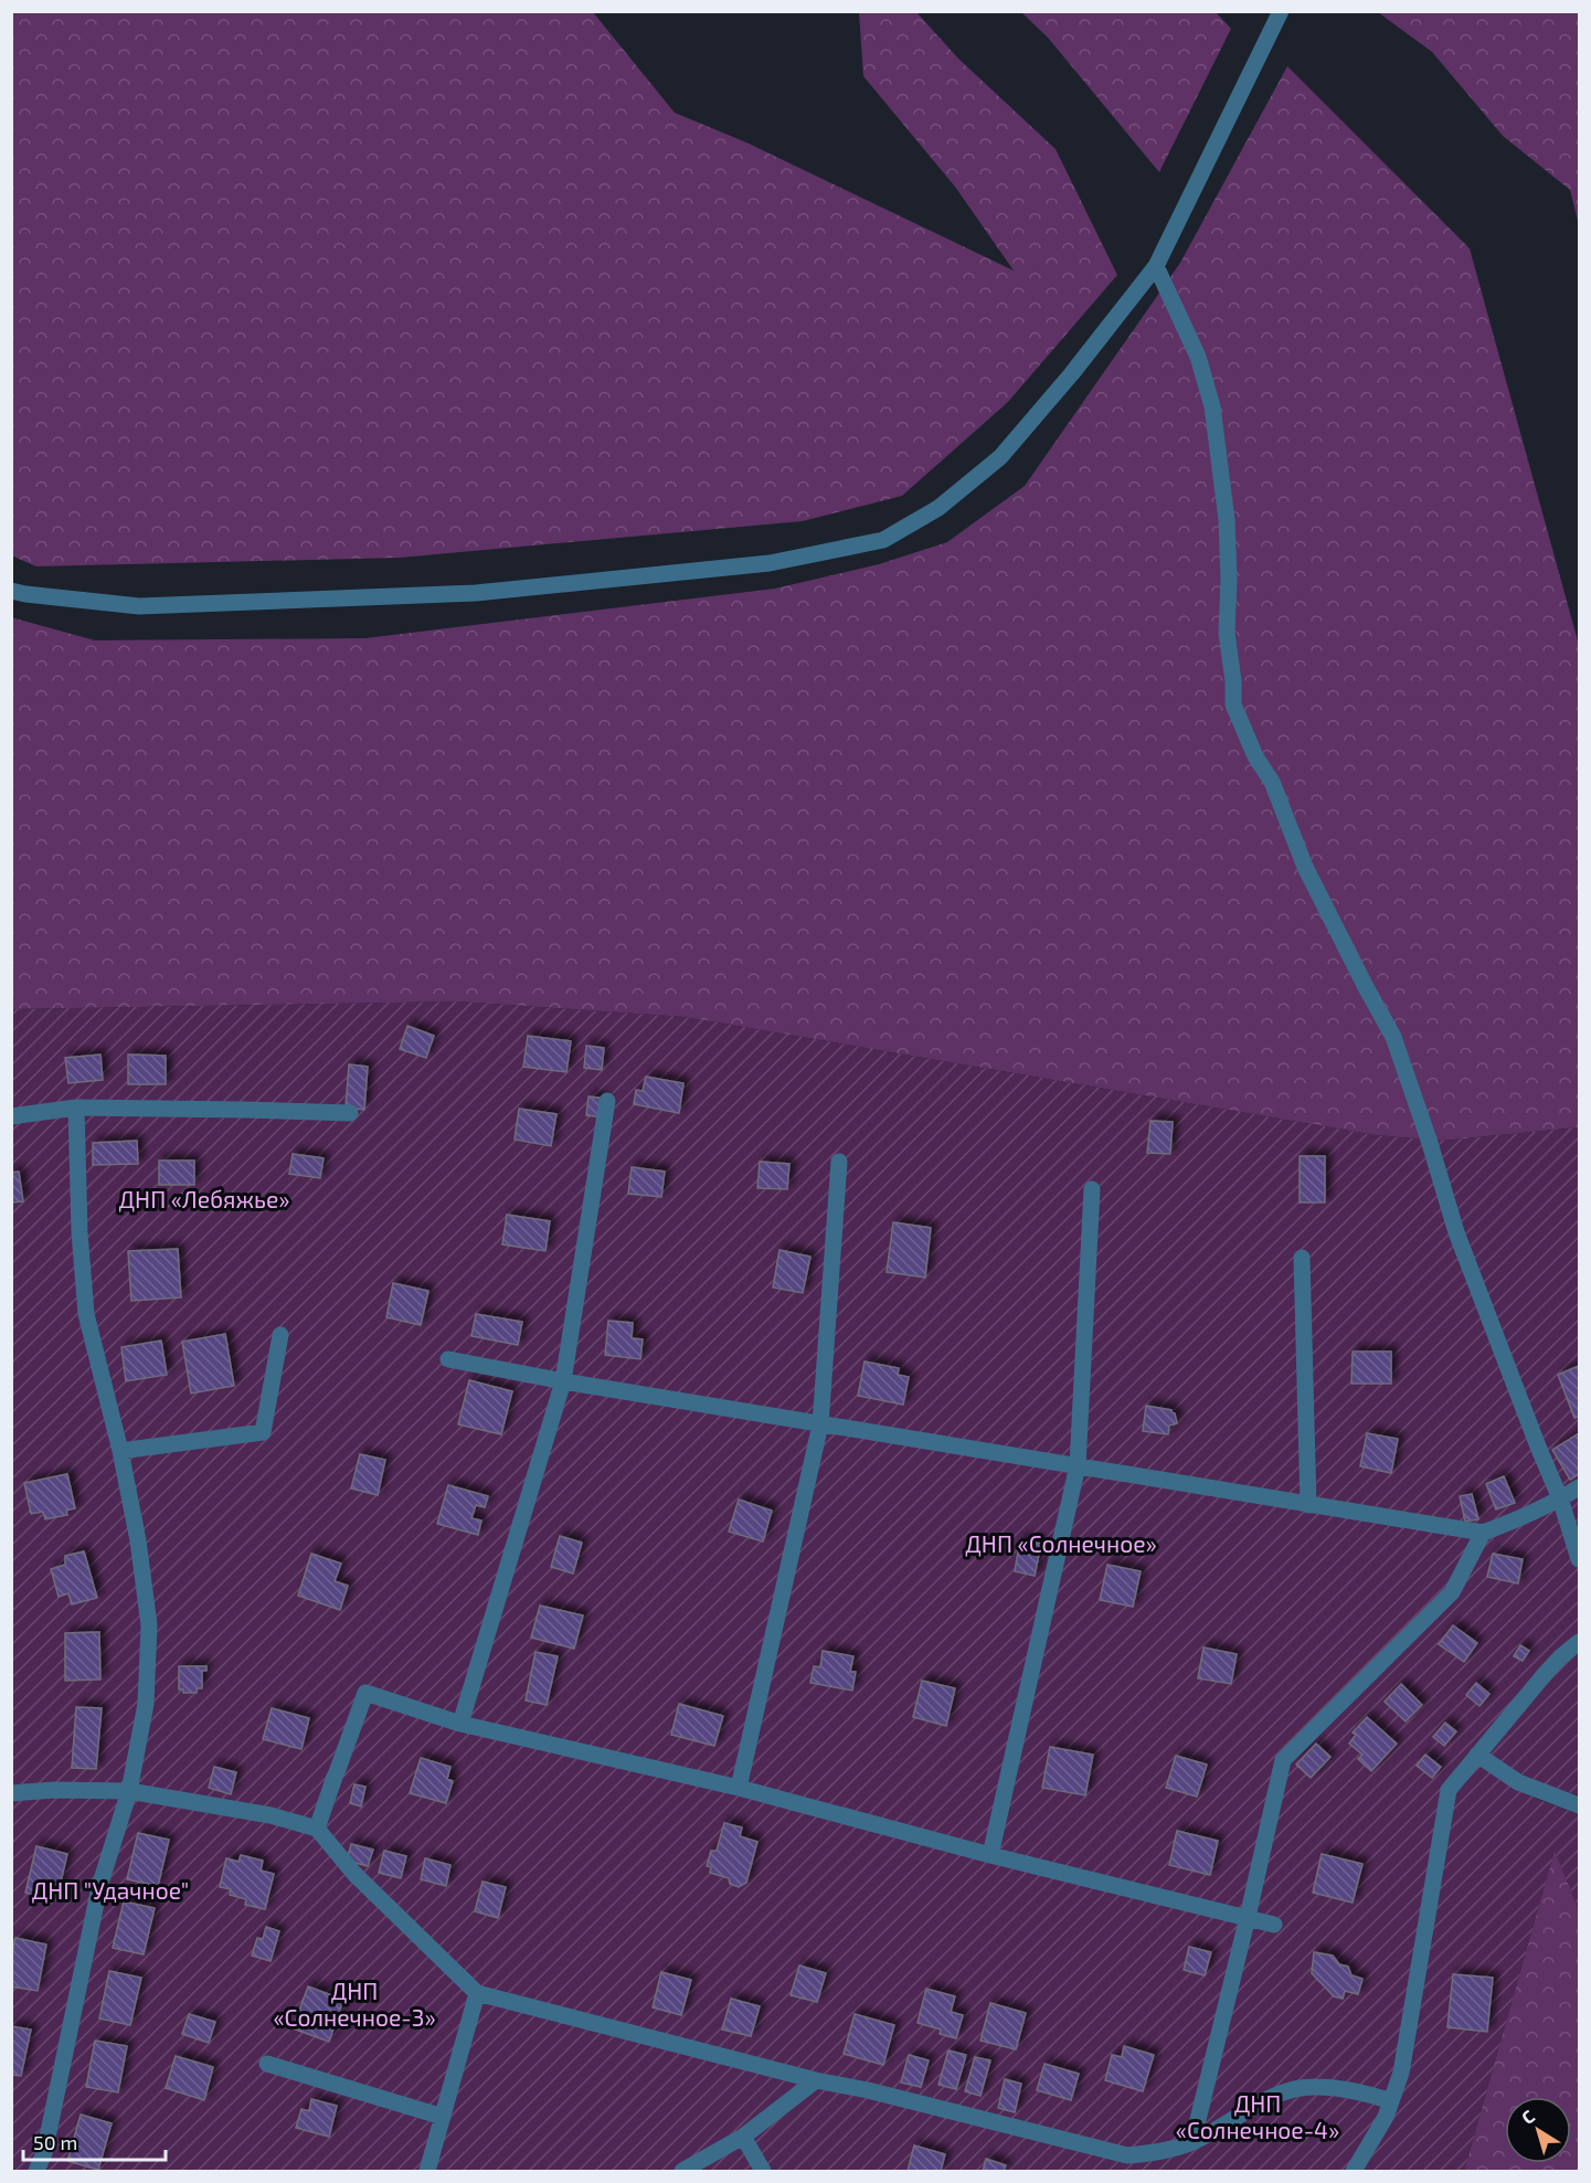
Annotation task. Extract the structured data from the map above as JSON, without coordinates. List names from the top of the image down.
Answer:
{
  "parks": [
    "ДНП «Лебяжье»",
    "ДНП «Солнечное»",
    "ДНП \"Удачное\"",
    "ДНП «Солнечное-3»",
    "ДНП «Солнечное-4»"
  ],
  "scale_bar": "50 m",
  "north": "top left"
}
